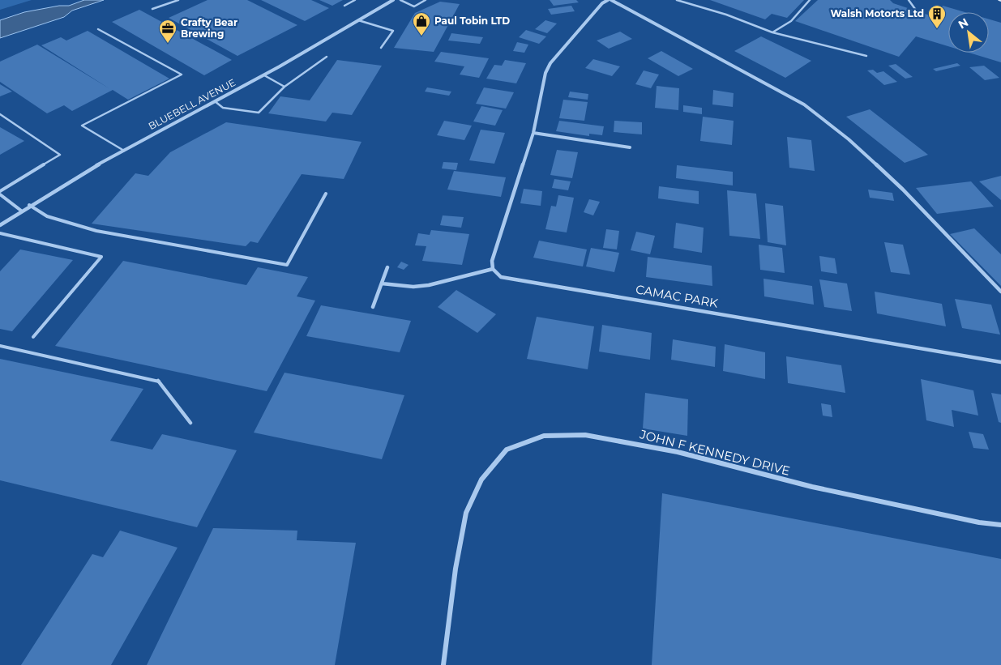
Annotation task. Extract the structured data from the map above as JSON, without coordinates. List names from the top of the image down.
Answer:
{
  "streets": {
    "street": ["BLUEBELL AVENUE", "CAMAC PARK", "JOHN F KENNEDY DRIVE"]
  },
  "places": {
    "building": ["Walsh Motorts Ltd"],
    "shop": ["Paul Tobin LTD"],
    "office": ["Crafty Bear Brewing"]
  },
  "north": "top left"
}
